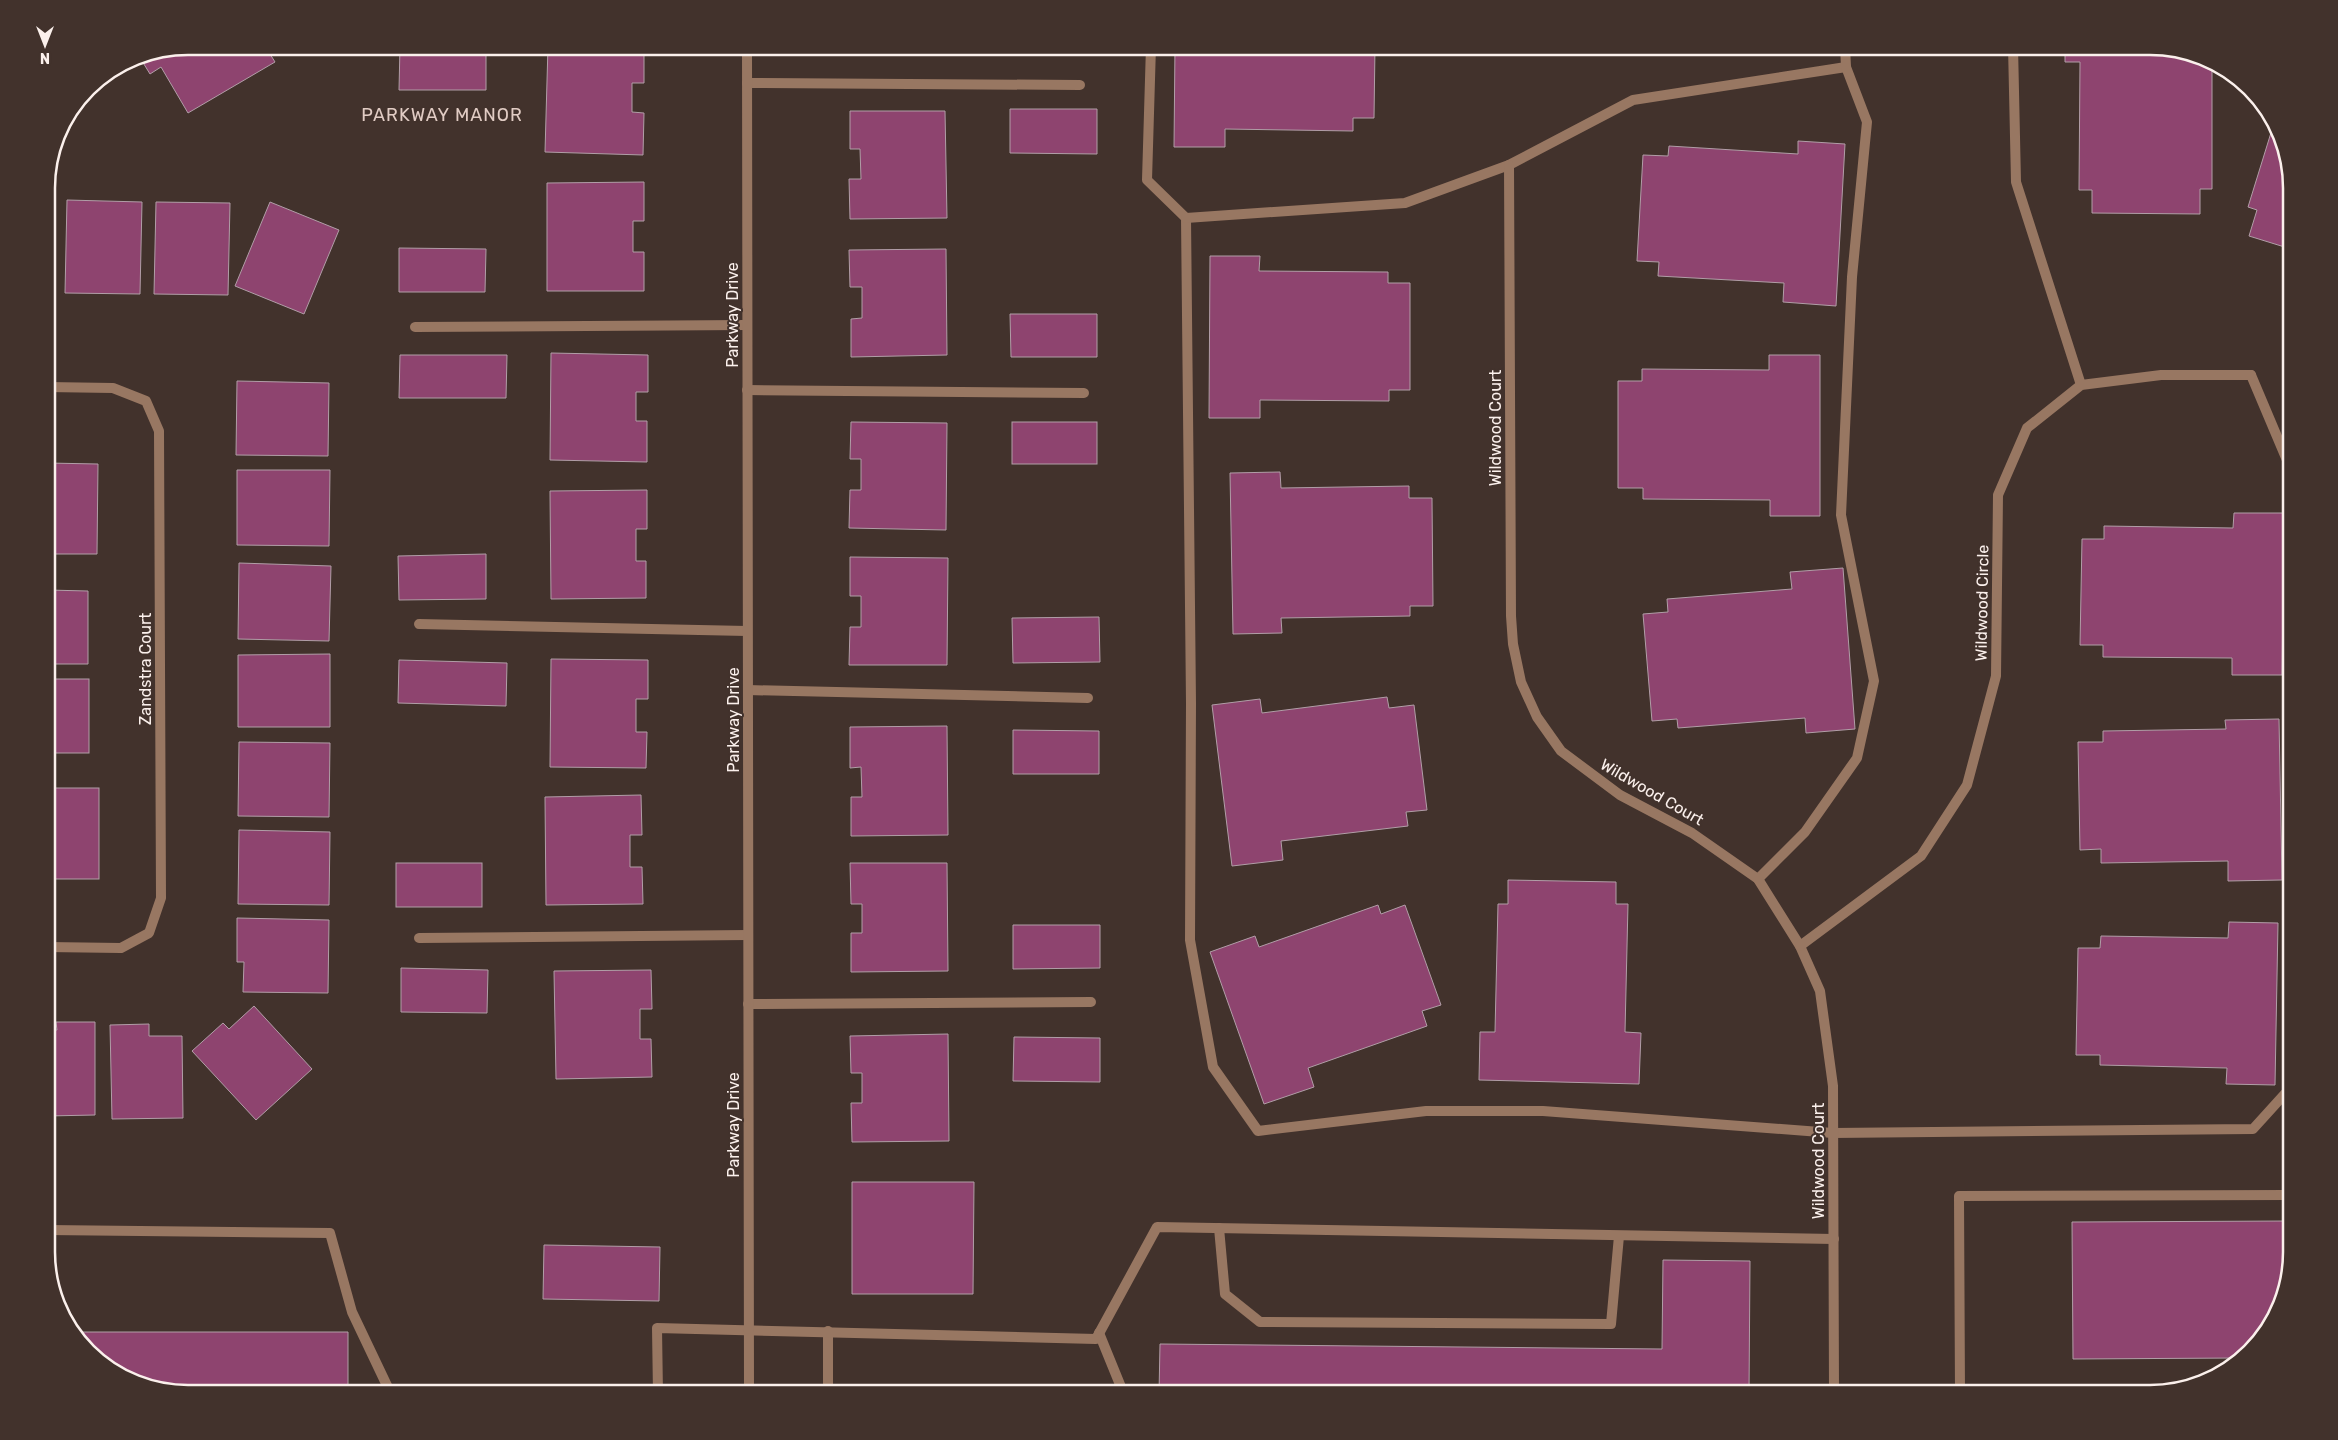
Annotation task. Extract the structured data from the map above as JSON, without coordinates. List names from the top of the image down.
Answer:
{
  "streets": {
    "street": [
      "Parkway Drive",
      "Wildwood Court",
      "Wildwood Circle",
      "Zandstra Court"
    ]
  },
  "crossings": [
    ["Wildwood Court", "Wildwood Circle"]
  ],
  "districts": ["PARKWAY MANOR"],
  "north": "bottom"
}
